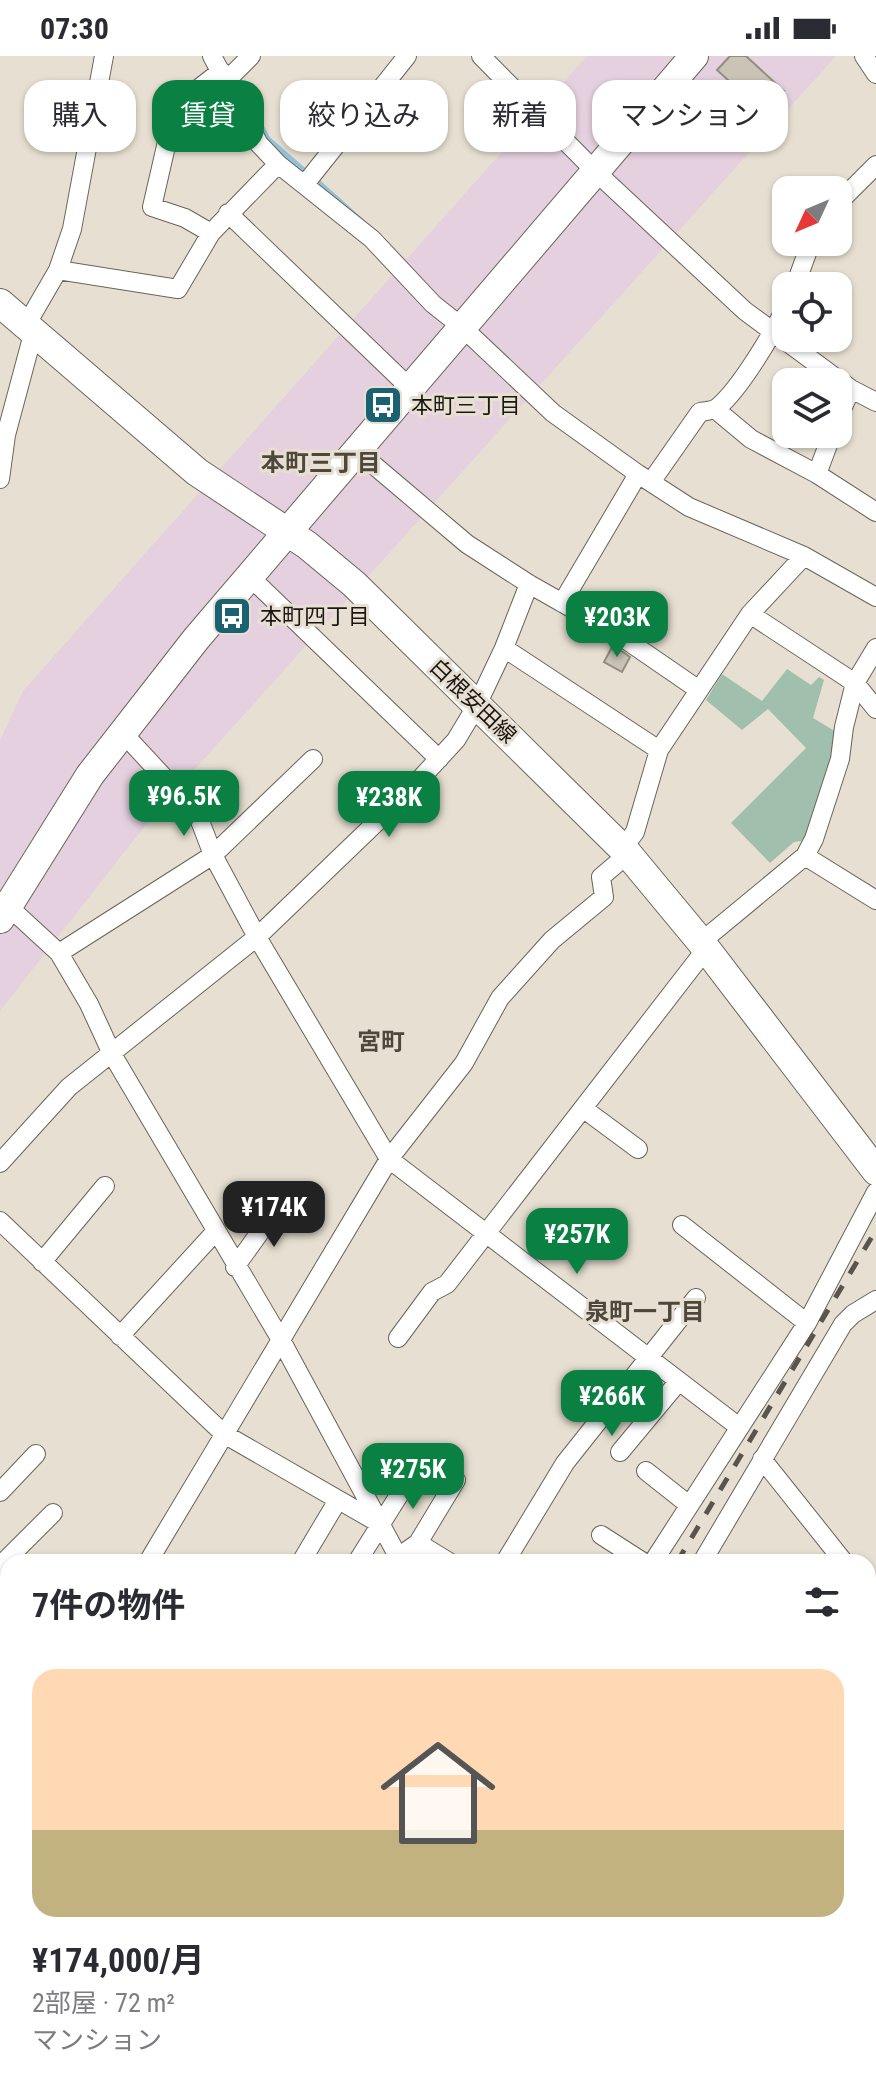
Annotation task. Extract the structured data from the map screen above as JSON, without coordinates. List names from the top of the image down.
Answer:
{
  "streets": {
    "main road": ["白根安田線"]
  },
  "districts": ["本町三丁目", "宮町", "泉町一丁目"],
  "places": {
    "bus stop": ["本町三丁目", "本町四丁目"]
  },
  "north": "bottom left",
  "page": {
    "status": "07:30",
    "chip": [
      "購入",
      "賃貸",
      "絞り込み",
      "新着",
      "マンション"
    ],
    "price": [
      "¥203K",
      "¥96.5K",
      "¥238K",
      "¥174K",
      "¥257K",
      "¥266K",
      "¥275K"
    ],
    "heading": "7件の物件",
    "list": [
      {
        "name": "¥174,000/月",
        "note": "2部屋 · 72 m² · マンション"
      }
    ]
  }
}
